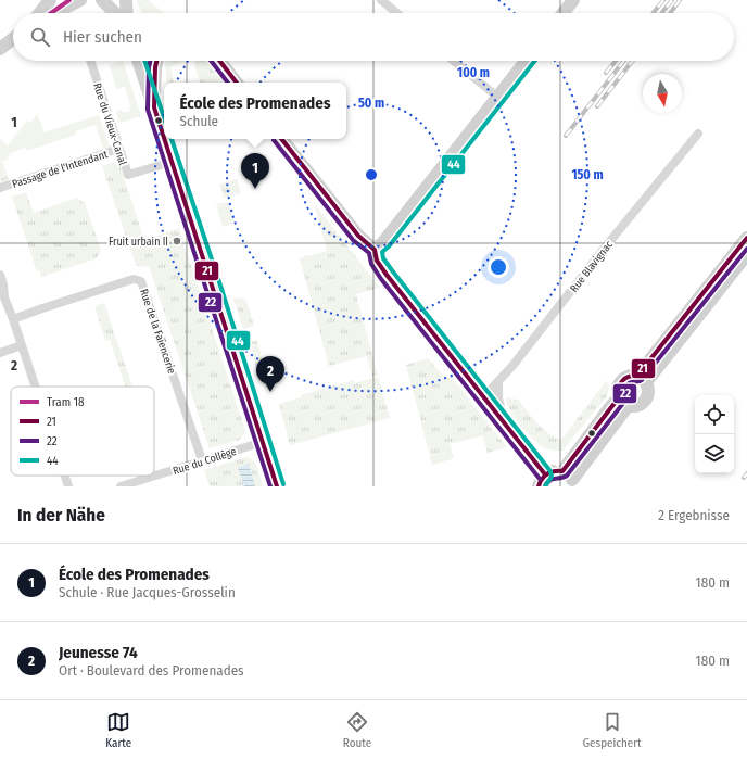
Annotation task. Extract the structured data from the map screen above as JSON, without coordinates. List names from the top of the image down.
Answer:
{
  "streets": {
    "street": [
      "Rue du Vieux-Canal",
      "Passage de l'Intendant",
      "Rue Blavignac",
      "Rue de la Faïencerie",
      "Rue du Collège"
    ]
  },
  "crossings": [
    ["Rue du Vieux-Canal", "Passage de l'Intendant"],
    ["Rue de la Faïencerie", "Rue du Collège"]
  ],
  "places": ["Fruit urbain II"],
  "lines": [
    "tram line 18",
    "transit line 21",
    "transit line 22",
    "transit line 44"
  ],
  "legend": [
    "Tram 18",
    "21",
    "22",
    "44"
  ],
  "north": "bottom",
  "page": {
    "search": "Hier suchen",
    "popup": ["École des Promenades", "Schule"],
    "pins": ["1", "2"],
    "heading": ["In der Nähe", "2 Ergebnisse"],
    "list": [
      {
        "mark": "1",
        "name": "École des Promenades",
        "note": "Schule · Rue Jacques-Grosselin",
        "value": "180 m"
      },
      {
        "mark": "2",
        "name": "Jeunesse 74",
        "note": "Ort · Boulevard des Promenades",
        "value": "180 m"
      }
    ],
    "nav": ["Karte", "Route", "Gespeichert"]
  },
  "grid": {
    "rows": ["1", "2"]
  },
  "rings": ["100 m", "50 m", "150 m"]
}
